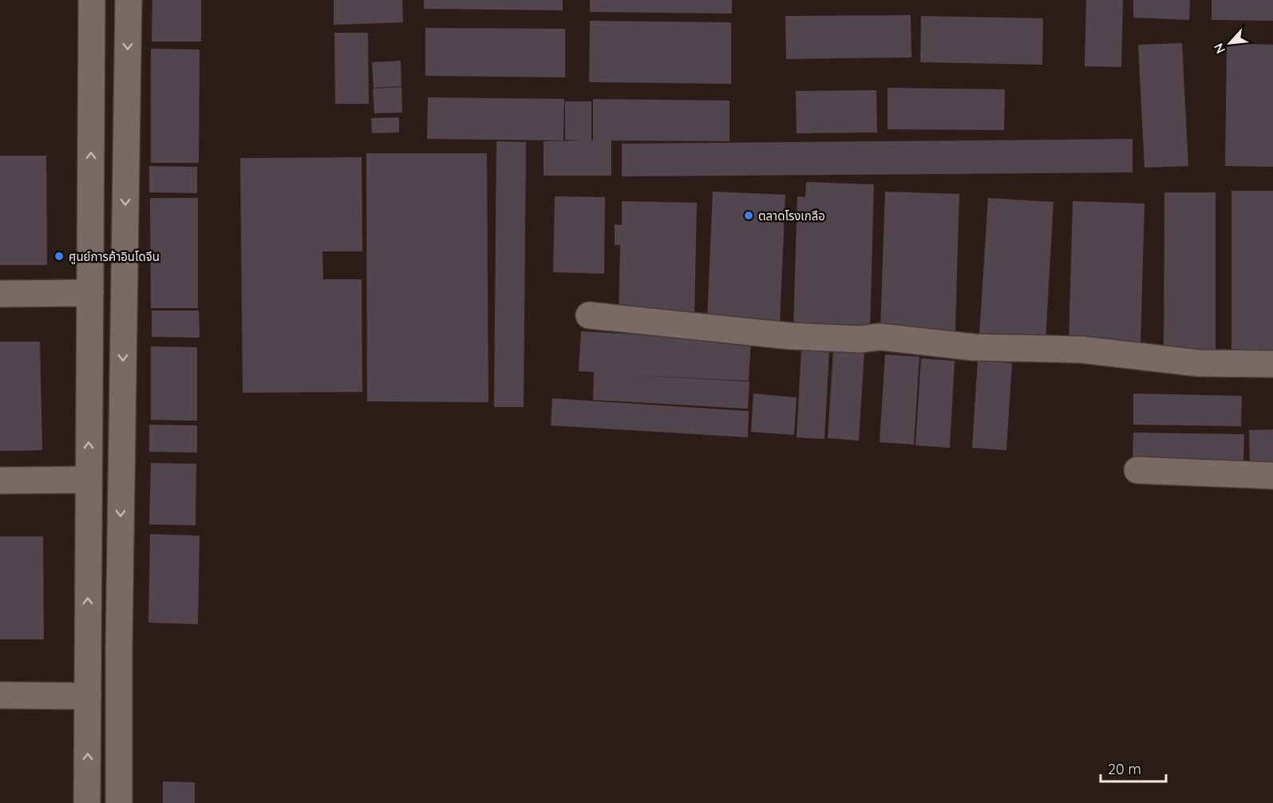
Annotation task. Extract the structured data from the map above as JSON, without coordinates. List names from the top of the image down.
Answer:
{
  "places": ["ตลาดโรงเกลือ", "ศูนย์การค้าอินโดจีน"],
  "scale_bar": "20 m",
  "north": "bottom left"
}
